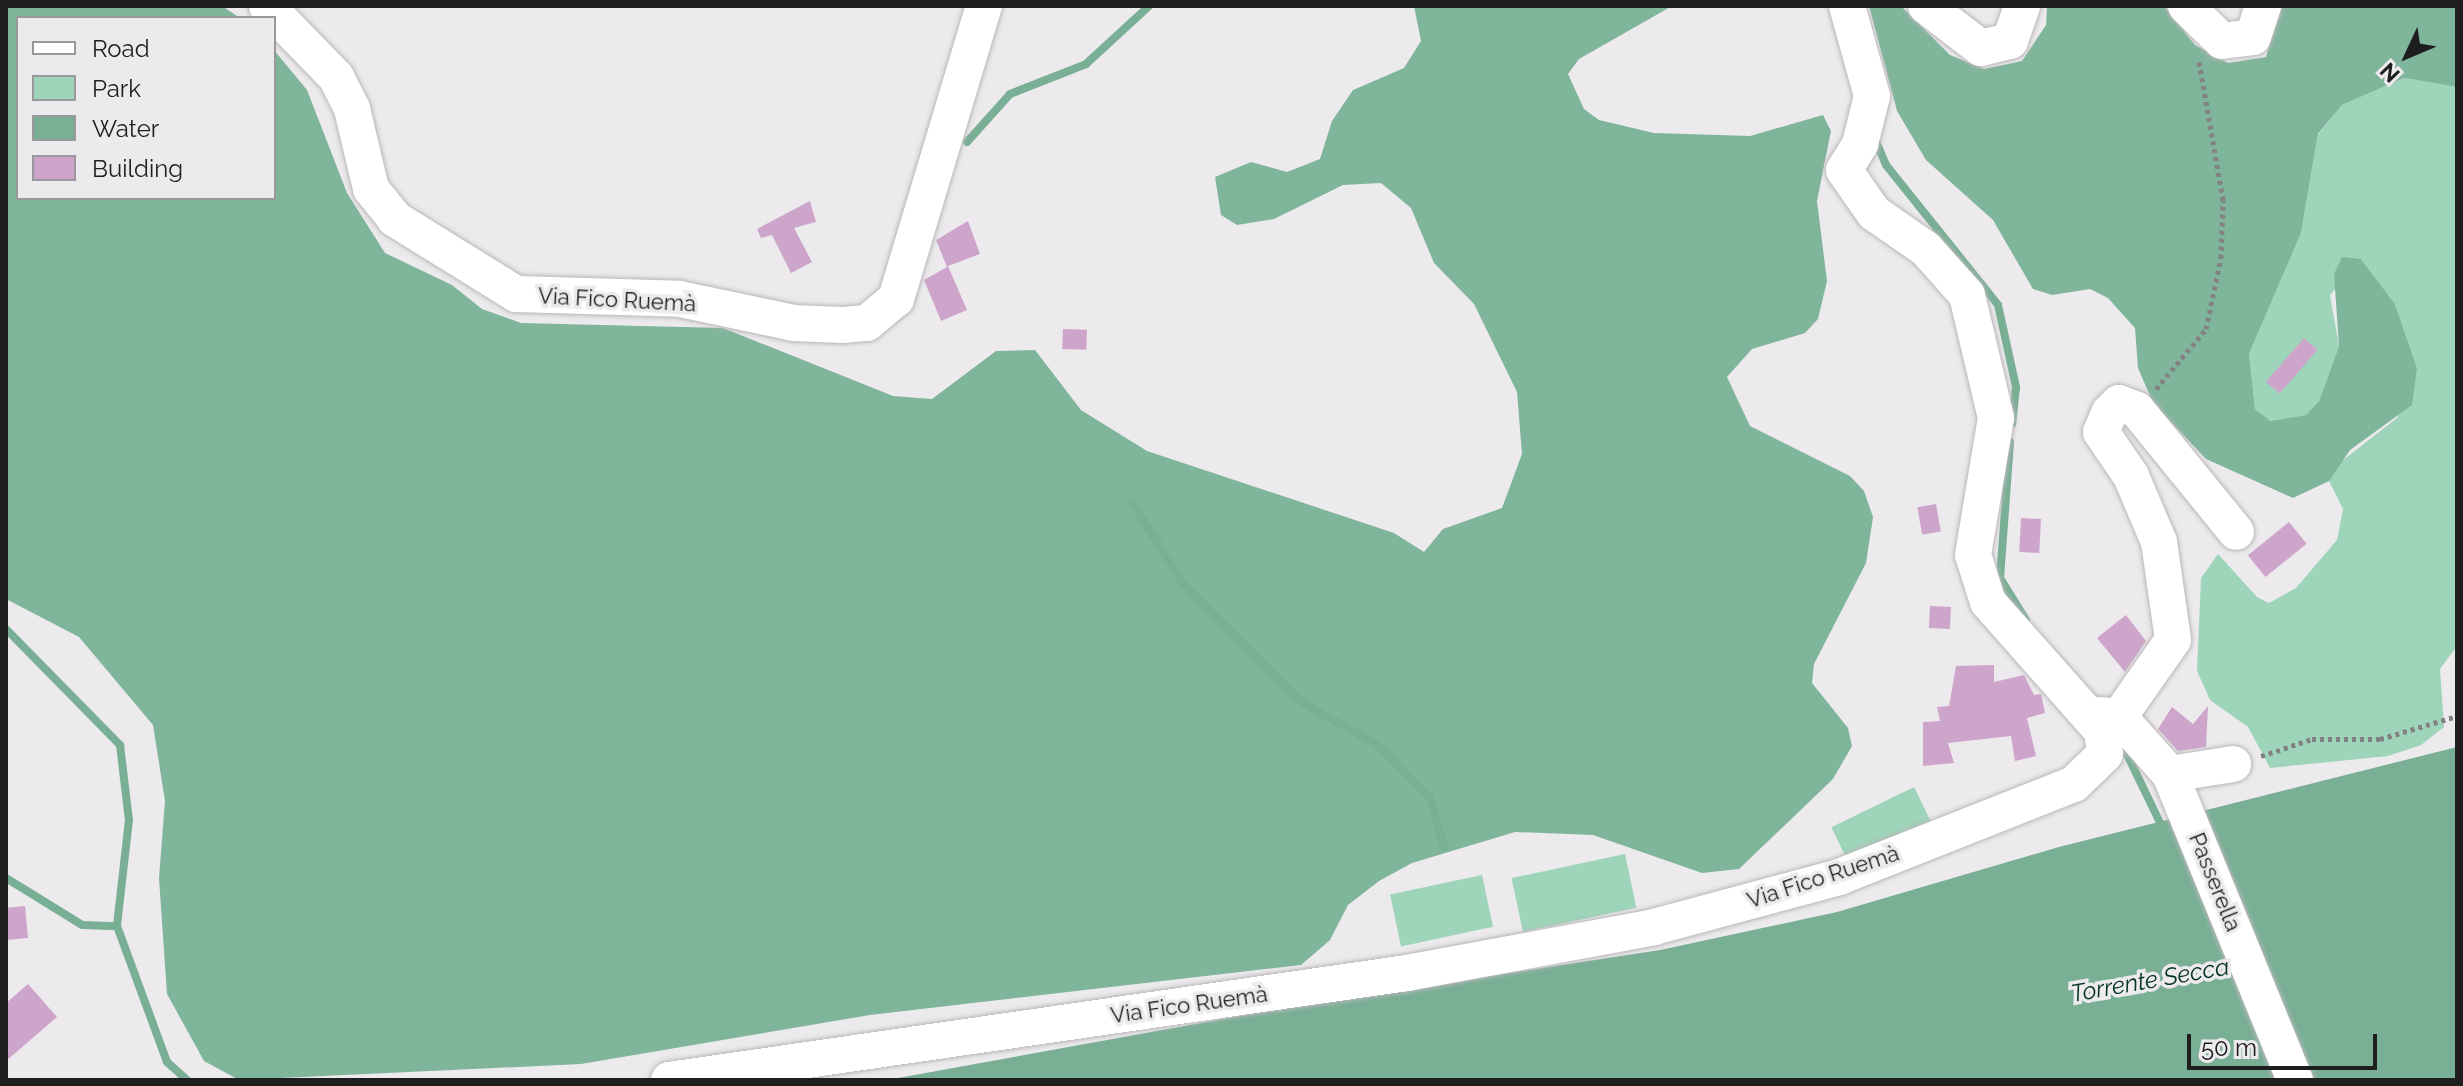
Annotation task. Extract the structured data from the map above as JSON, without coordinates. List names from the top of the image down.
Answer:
{
  "streets": {
    "street": ["Via Fico Ruemà", "Passerella"]
  },
  "crossings": [
    ["Via Fico Ruemà", "Passerella"]
  ],
  "water": ["Torrente Secca"],
  "legend": [
    "Road",
    "Park",
    "Water",
    "Building"
  ],
  "scale_bar": "50 m",
  "north": "bottom left"
}
